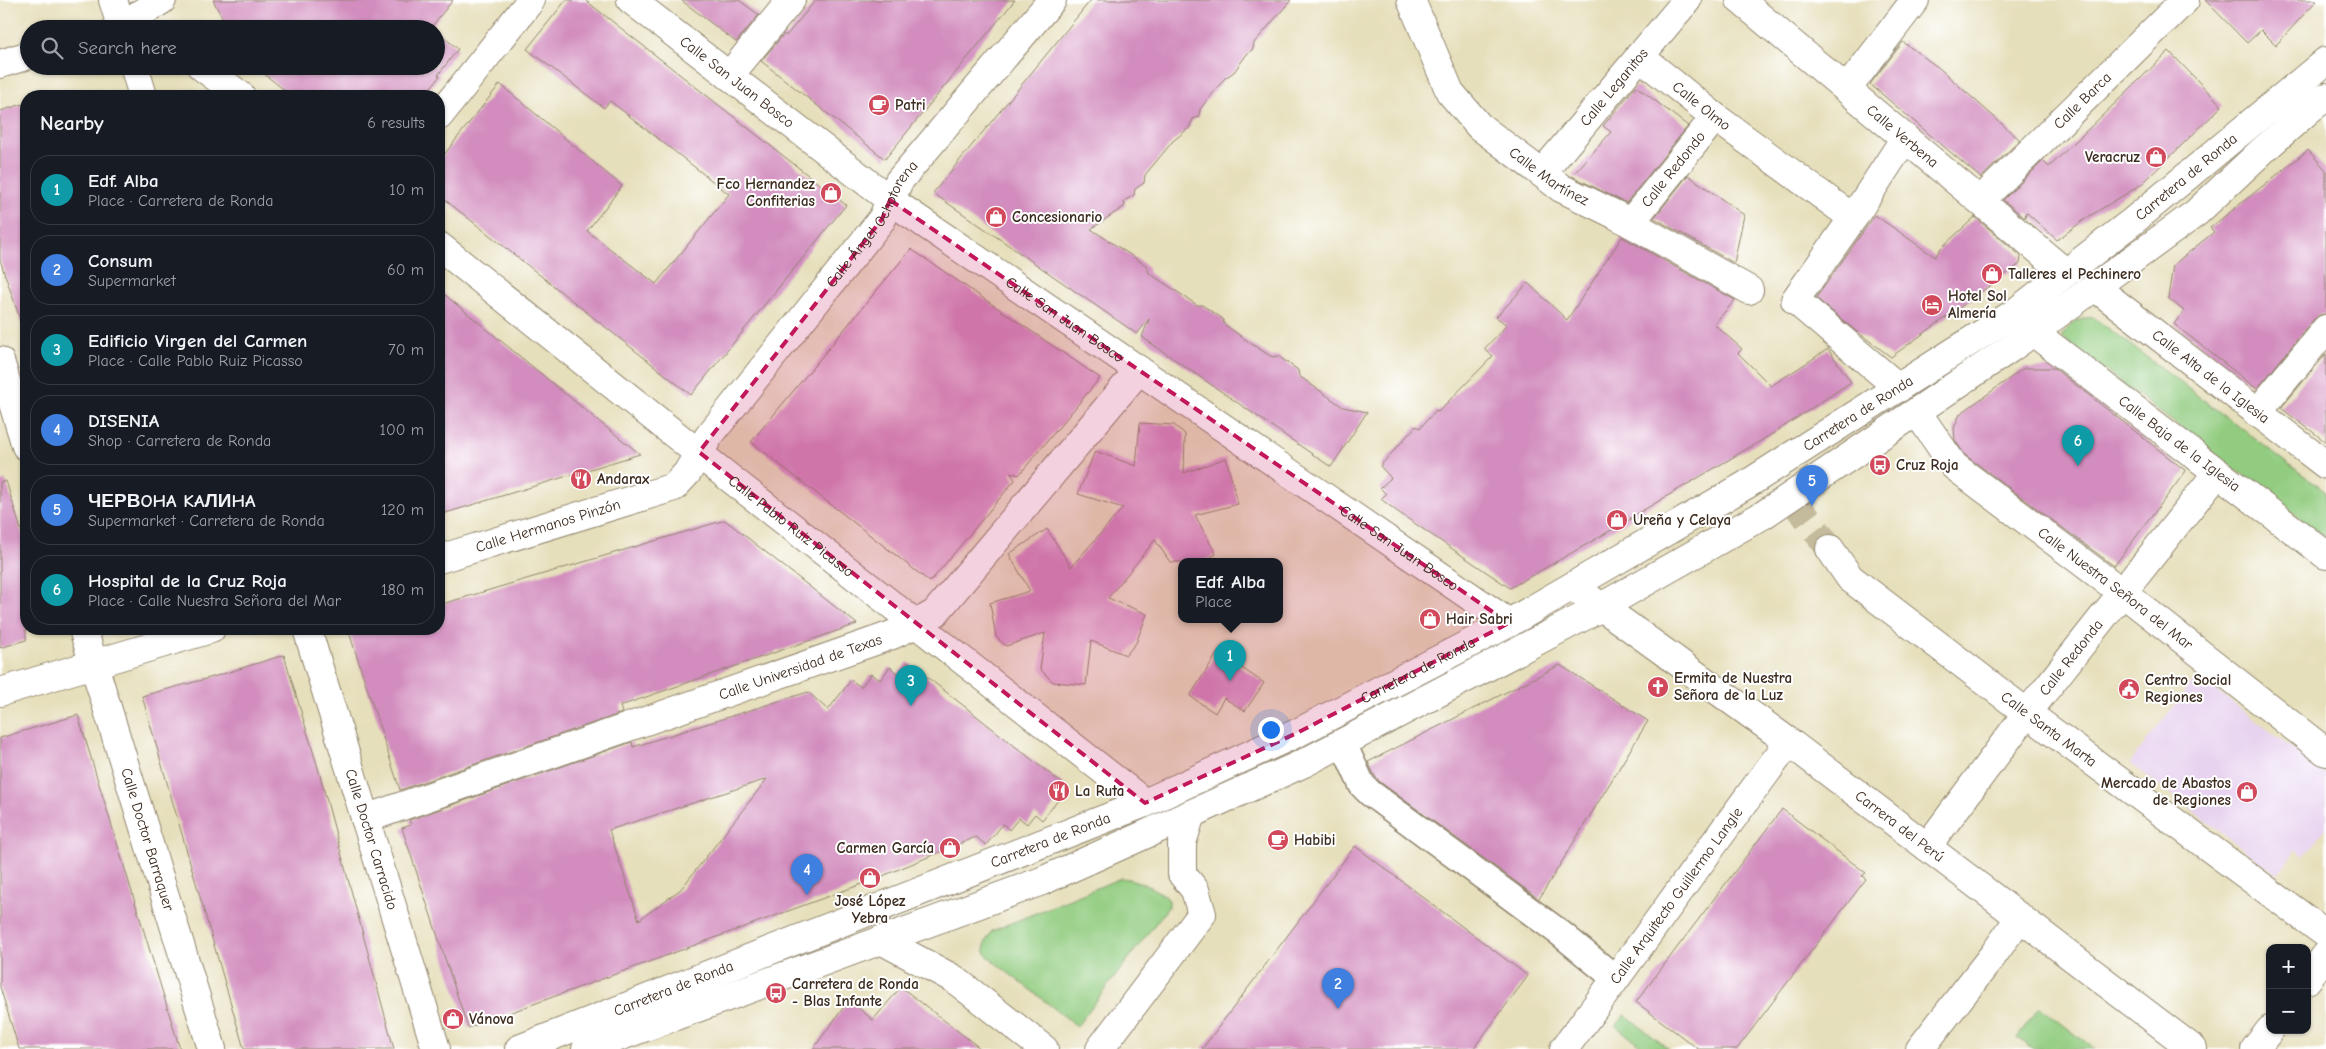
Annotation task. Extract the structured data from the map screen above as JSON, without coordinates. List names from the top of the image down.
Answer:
{
  "streets": {
    "street": [
      "Calle San Juan Bosco",
      "Calle Leganitos",
      "Calle Barca",
      "Calle Olmo",
      "Calle Verbena",
      "Calle Redondo",
      "Calle Martínez",
      "Carretera de Ronda",
      "Calle Ángel Ochotorena",
      "Calle Alta de la Iglesia",
      "Calle Baja de la Iglesia",
      "Calle Hermanos Pinzón",
      "Calle Pablo Ruiz Picasso",
      "Calle Nuestra Señora del Mar",
      "Calle Redonda",
      "Calle Universidad de Texas",
      "Calle Santa Marta",
      "Carrera del Perú",
      "Calle Doctor Barraquer",
      "Calle Doctor Carracido",
      "Calle Arquitecto Guillermo Langle"
    ]
  },
  "crossings": [
    ["Calle San Juan Bosco", "Carretera de Ronda"],
    ["Calle San Juan Bosco", "Calle Ángel Ochotorena"],
    ["Calle San Juan Bosco", "Calle Universidad de Texas"],
    ["Calle Leganitos", "Calle Olmo"],
    ["Calle Leganitos", "Calle Martínez"],
    ["Calle Barca", "Calle Verbena"],
    ["Calle Olmo", "Calle Redondo"],
    ["Calle Verbena", "Carretera de Ronda"],
    ["Calle Redondo", "Calle Martínez"],
    ["Carretera de Ronda", "Calle Alta de la Iglesia"],
    ["Carretera de Ronda", "Calle Baja de la Iglesia"],
    ["Carretera de Ronda", "Calle Pablo Ruiz Picasso"],
    ["Carretera de Ronda", "Calle Nuestra Señora del Mar"],
    ["Carretera de Ronda", "Carrera del Perú"],
    ["Calle Ángel Ochotorena", "Calle Hermanos Pinzón"],
    ["Calle Ángel Ochotorena", "Calle Pablo Ruiz Picasso"],
    ["Calle Baja de la Iglesia", "Calle Redonda"],
    ["Calle Hermanos Pinzón", "Calle Pablo Ruiz Picasso"],
    ["Calle Pablo Ruiz Picasso", "Calle Universidad de Texas"],
    ["Calle Nuestra Señora del Mar", "Calle Redonda"],
    ["Calle Redonda", "Calle Santa Marta"],
    ["Calle Redonda", "Carrera del Perú"],
    ["Calle Universidad de Texas", "Calle Doctor Carracido"],
    ["Carrera del Perú", "Calle Arquitecto Guillermo Langle"]
  ],
  "places": {
    "cafe": ["Patri", "Habibi"],
    "shop": [
      "Veracruz",
      "Fco Hernandez Confiterias",
      "Concesionario",
      "Talleres el Pechinero",
      "Ureña y Celaya",
      "Hair Sabri",
      "Mercado de Abastos de Regiones",
      "Carmen García",
      "José López Yebra",
      "Vánova"
    ],
    "hotel": ["Hotel Sol Almería"],
    "bus stop": ["Cruz Roja", "Carretera de Ronda - Blas Infante"],
    "restaurant": ["Andarax", "La Ruta"],
    "church": ["Ermita de Nuestra Señora de la Luz"],
    "public building": ["Centro Social Regiones"]
  },
  "page": {
    "search": "Search here",
    "heading": ["Nearby", "6 results"],
    "list": [
      {
        "mark": "1",
        "name": "Edf. Alba",
        "note": "Place · Carretera de Ronda",
        "value": "10 m"
      },
      {
        "mark": "2",
        "name": "Consum",
        "note": "Supermarket",
        "value": "60 m"
      },
      {
        "mark": "3",
        "name": "Edificio Virgen del Carmen",
        "note": "Place · Calle Pablo Ruiz Picasso",
        "value": "70 m"
      },
      {
        "mark": "4",
        "name": "DISENIA",
        "note": "Shop · Carretera de Ronda",
        "value": "100 m"
      },
      {
        "mark": "5",
        "name": "ЧЕРВOHA KAЛИHA",
        "note": "Supermarket · Carretera de Ronda",
        "value": "120 m"
      },
      {
        "mark": "6",
        "name": "Hospital de la Cruz Roja",
        "note": "Place · Calle Nuestra Señora del Mar",
        "value": "180 m"
      }
    ],
    "pins": [
      "6",
      "5",
      "1",
      "3",
      "4",
      "2"
    ],
    "popup": ["Edf. Alba", "Place"],
    "map_buttons": ["+", "−"]
  }
}
